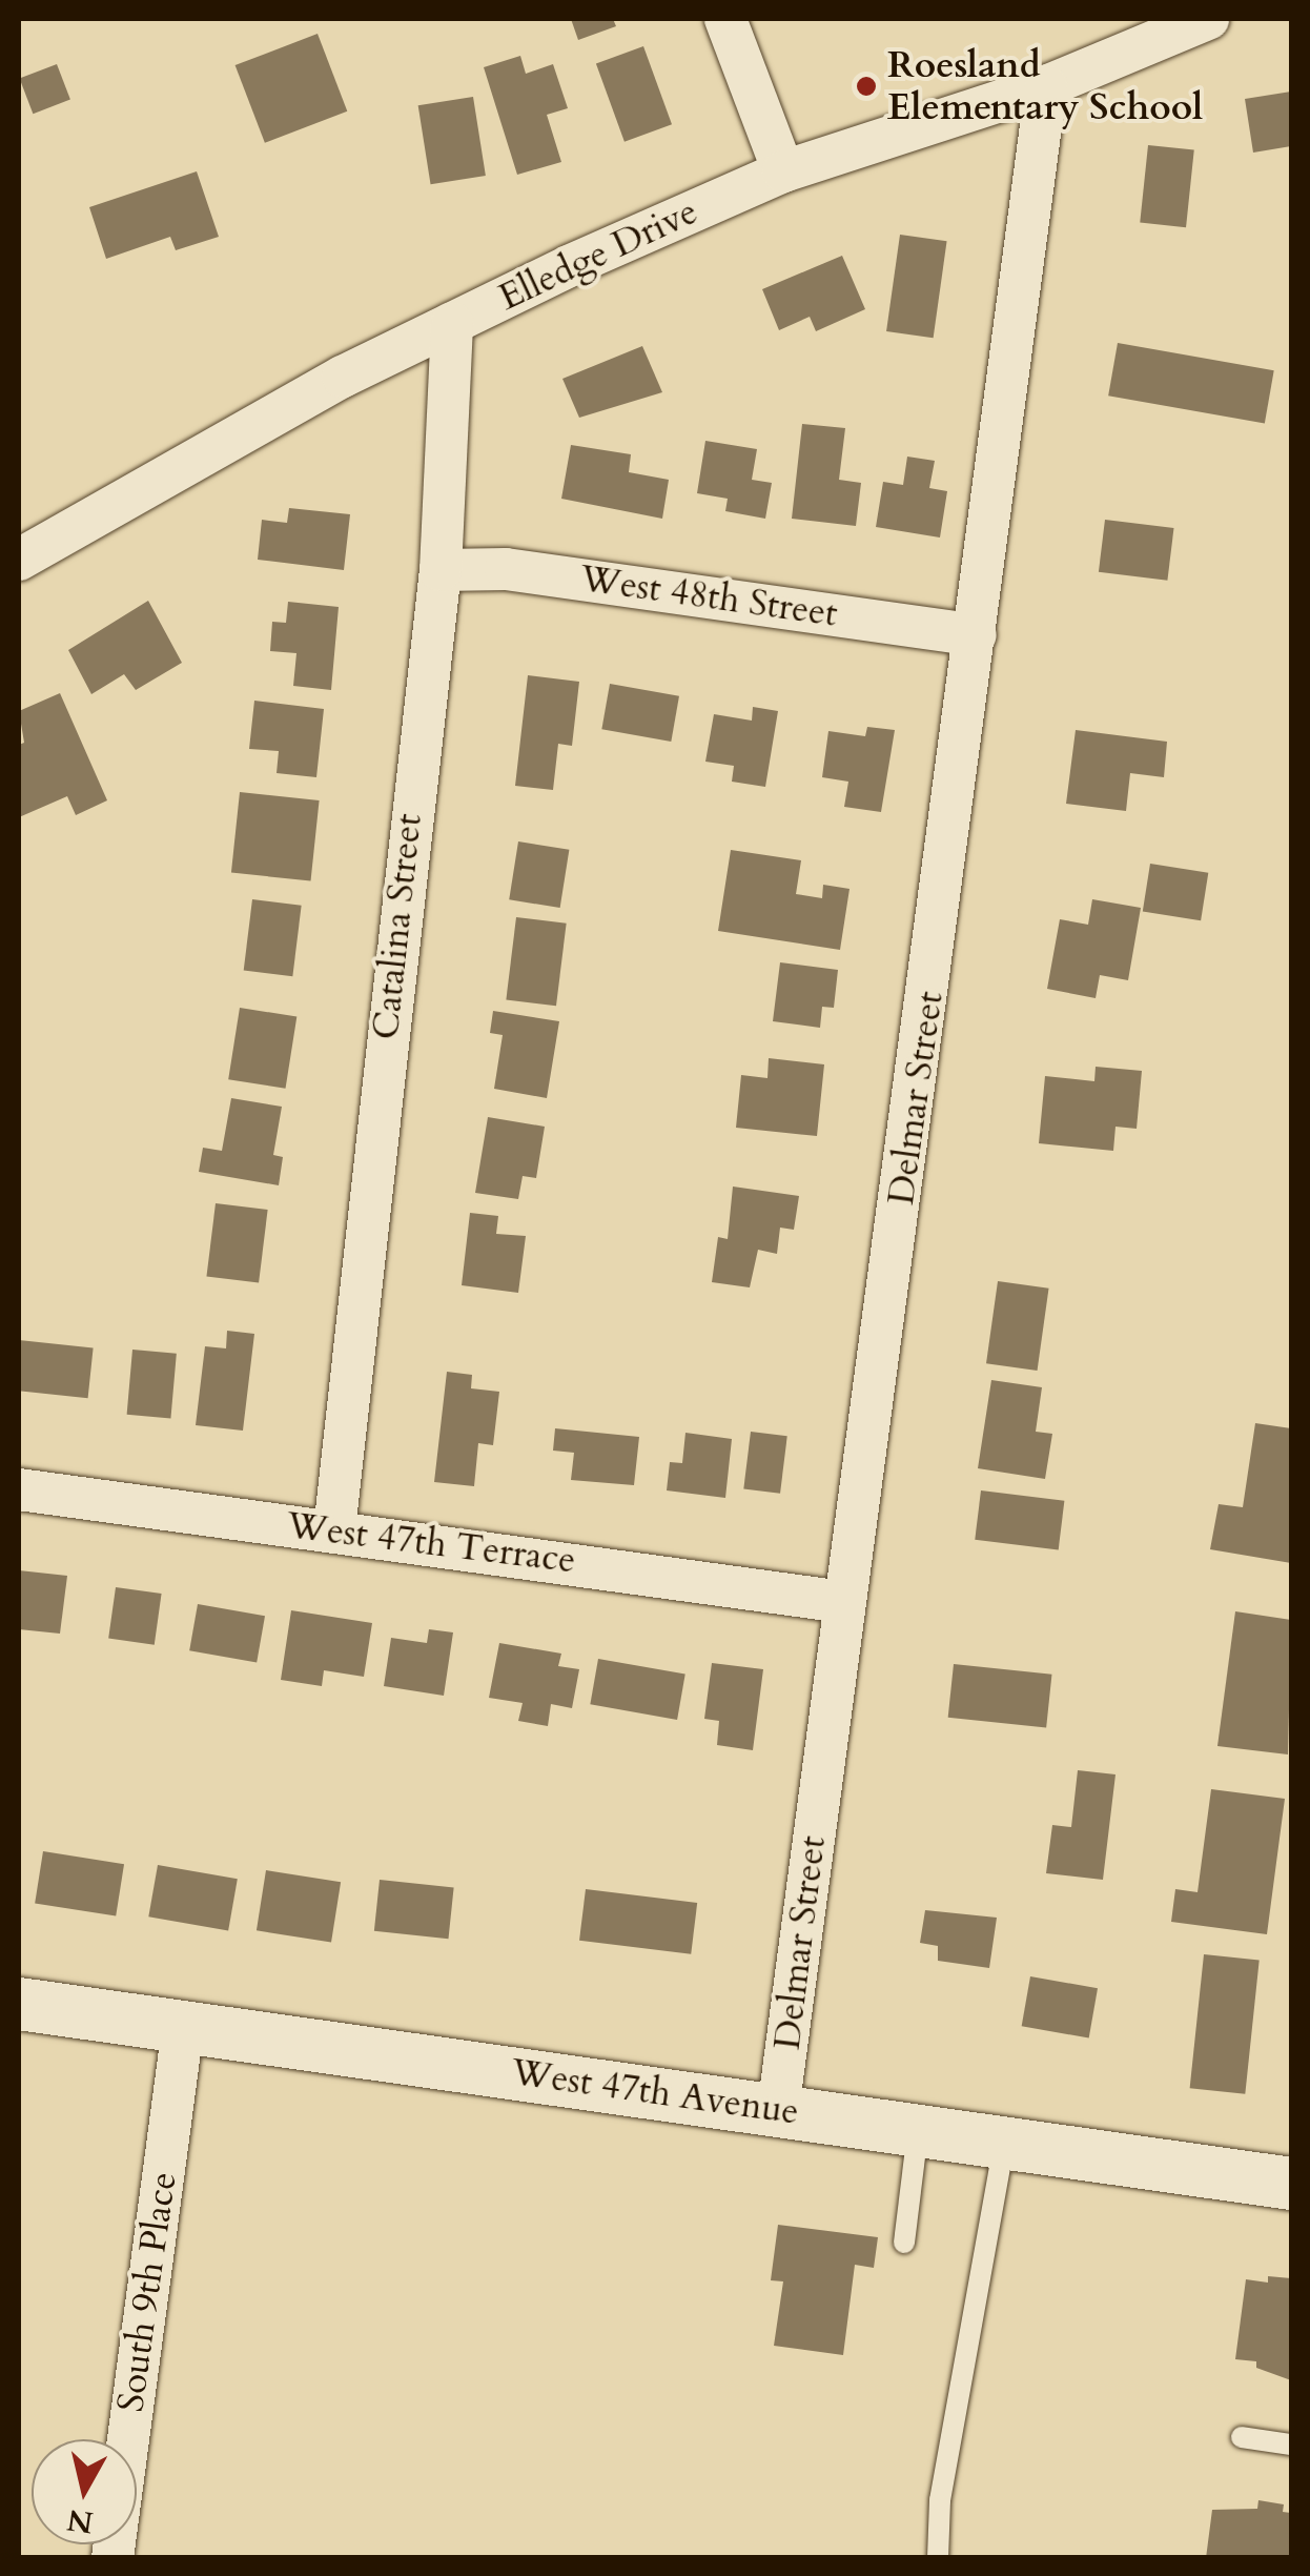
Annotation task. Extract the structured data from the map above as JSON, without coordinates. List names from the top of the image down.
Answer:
{
  "streets": {
    "street": [
      "Elledge Drive",
      "West 48th Street",
      "Catalina Street",
      "Delmar Street",
      "West 47th Terrace",
      "West 47th Avenue",
      "South 9th Place"
    ]
  },
  "crossings": [
    ["Elledge Drive", "Catalina Street"],
    ["Elledge Drive", "Delmar Street"],
    ["West 48th Street", "Catalina Street"],
    ["West 48th Street", "Delmar Street"],
    ["Catalina Street", "West 47th Terrace"],
    ["Delmar Street", "West 47th Terrace"],
    ["Delmar Street", "West 47th Avenue"],
    ["West 47th Avenue", "South 9th Place"]
  ],
  "places": ["Roesland Elementary School"],
  "north": "bottom"
}
